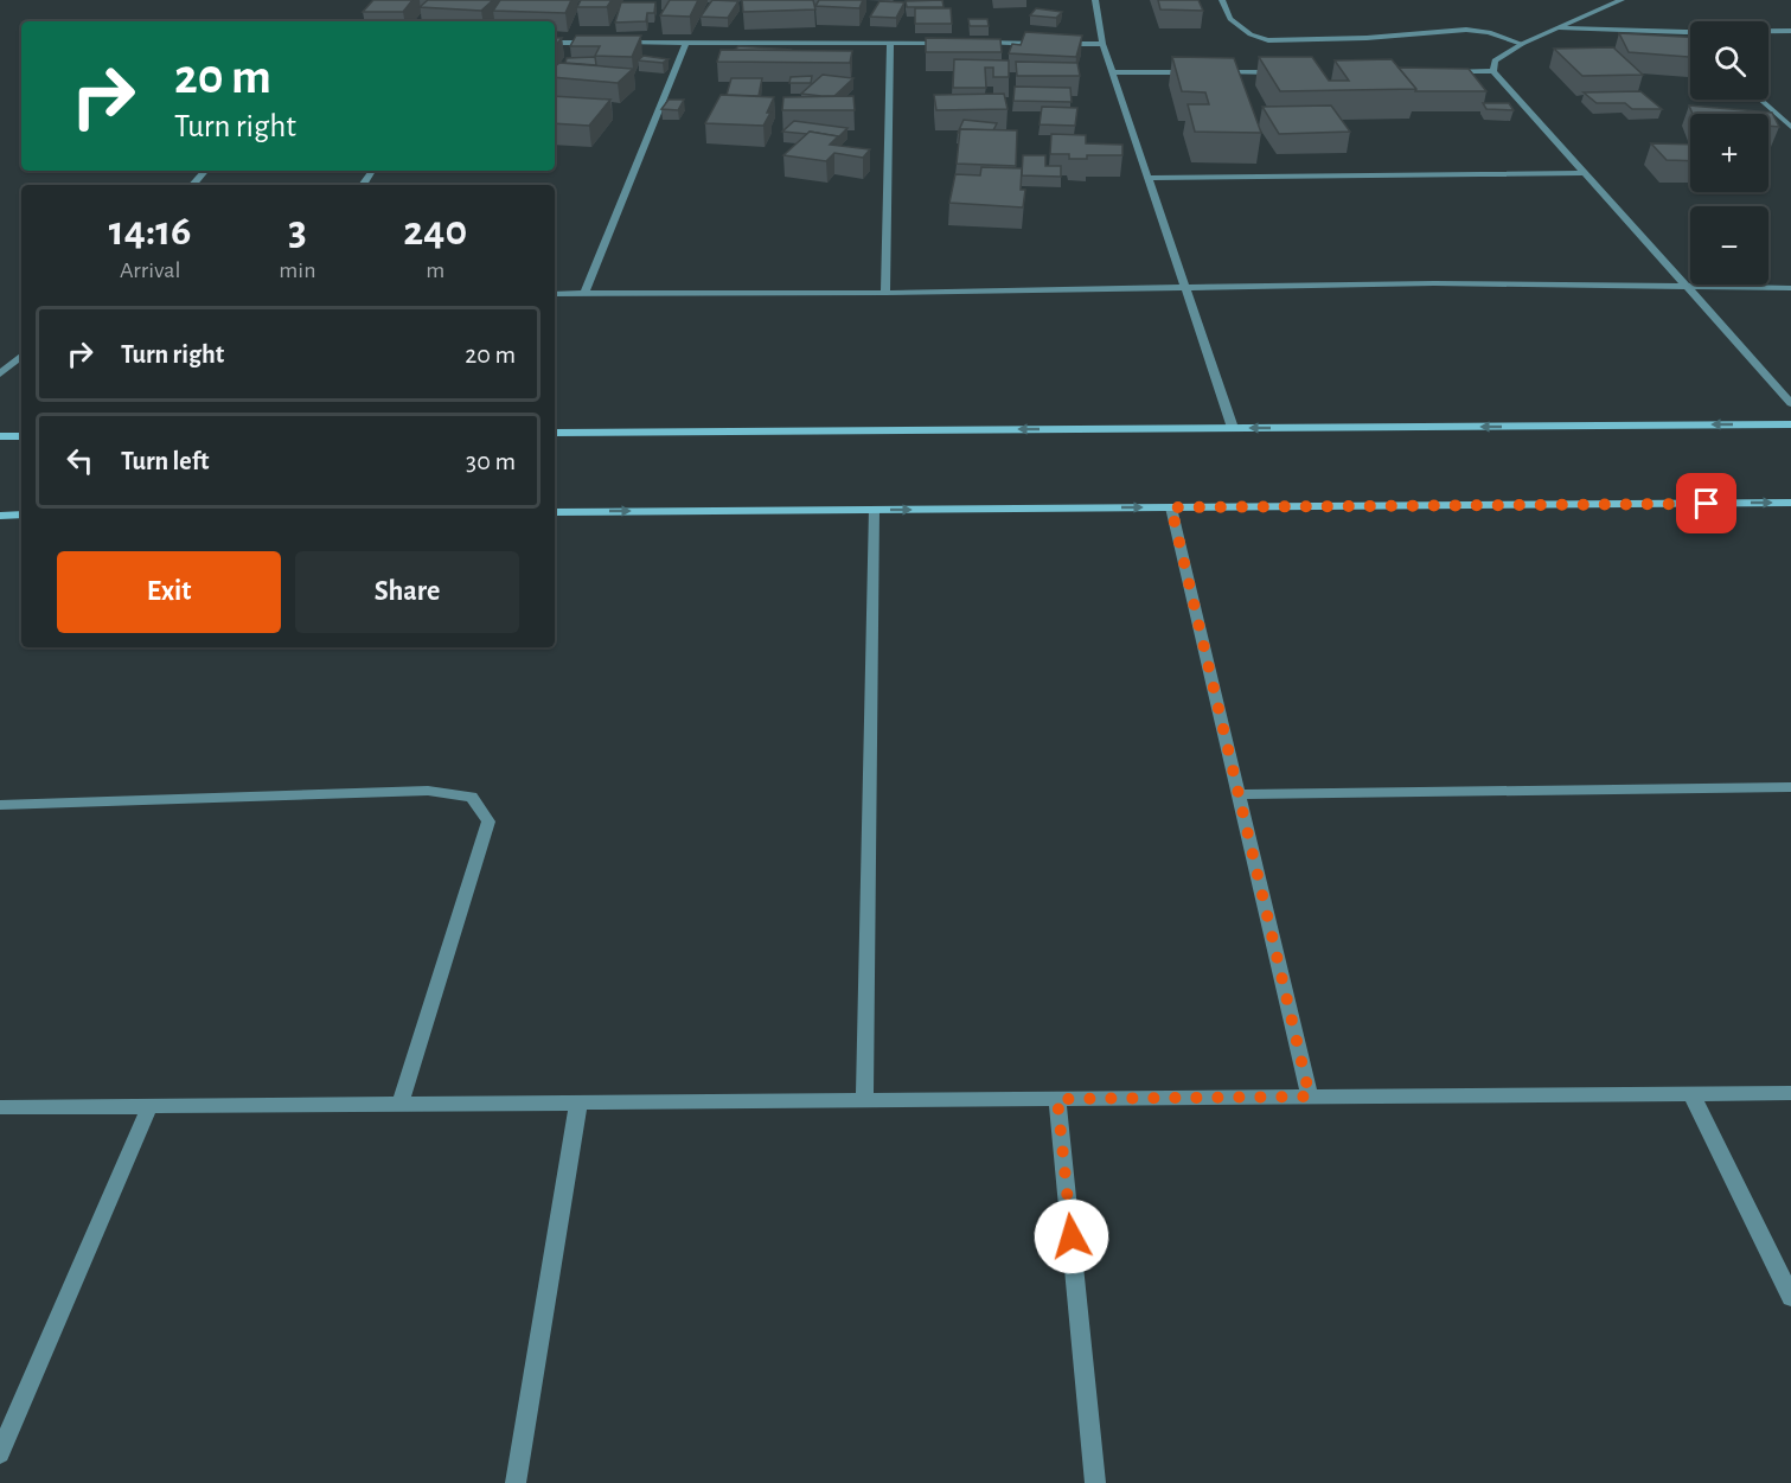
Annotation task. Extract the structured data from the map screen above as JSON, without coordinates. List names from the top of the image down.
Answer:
{
  "page": {
    "map_buttons": ["+", "−"],
    "turn": ["20 m", "Turn right"],
    "eta": [
      "14:16",
      "Arrival",
      "3",
      "min",
      "240",
      "m"
    ],
    "list": [
      {
        "name": "Turn right",
        "value": "20 m"
      },
      {
        "name": "Turn left",
        "value": "30 m"
      }
    ],
    "buttons": ["Exit", "Share"]
  }
}
